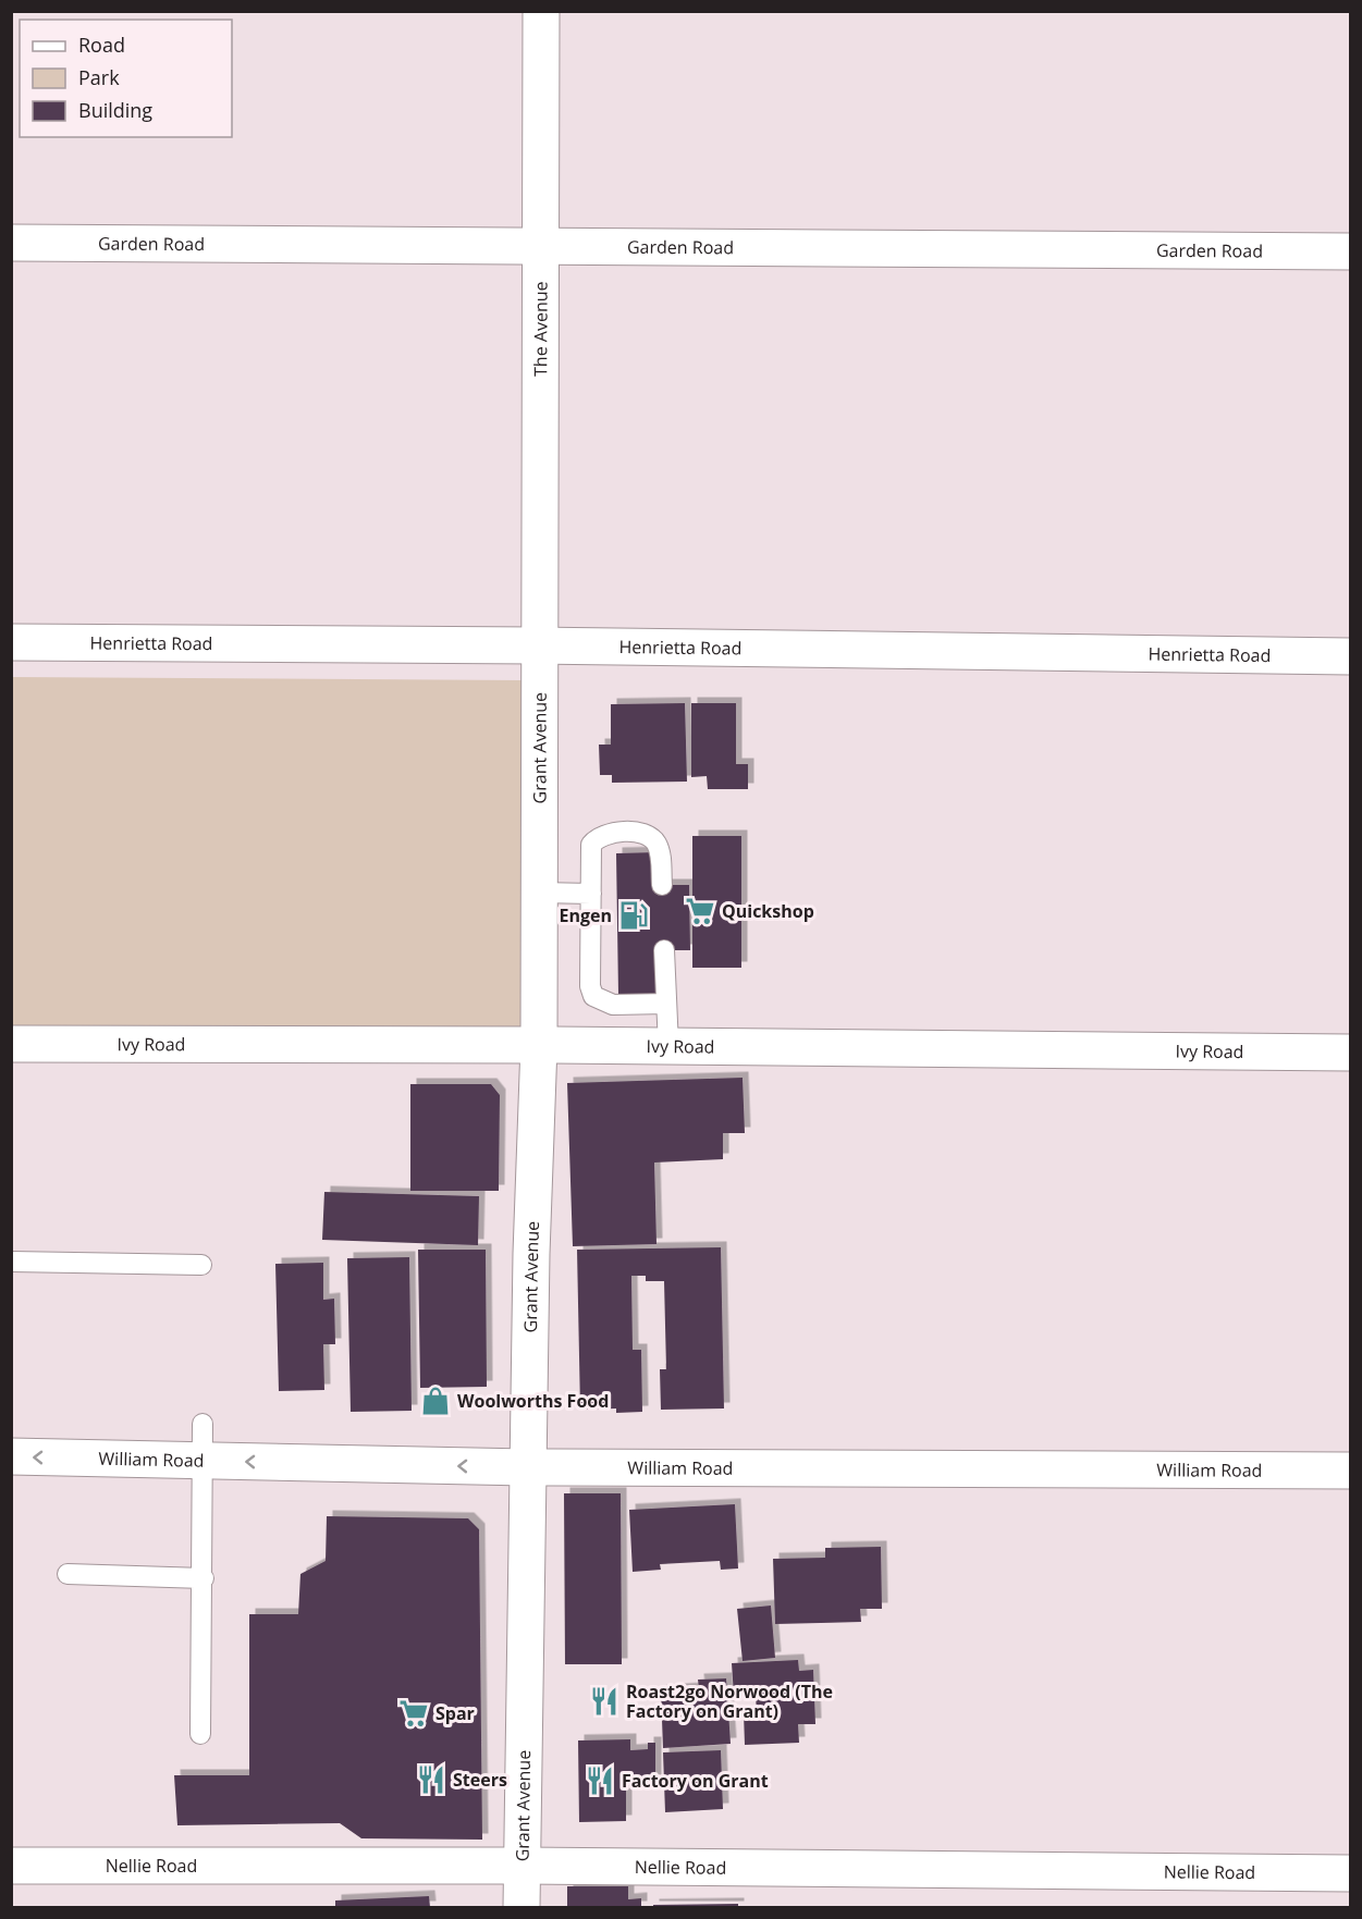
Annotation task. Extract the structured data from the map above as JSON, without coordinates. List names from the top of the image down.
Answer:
{
  "streets": {
    "street": [
      "Garden Road",
      "The Avenue",
      "Henrietta Road",
      "Grant Avenue",
      "Ivy Road",
      "William Road",
      "Nellie Road"
    ]
  },
  "crossings": [
    ["Garden Road", "The Avenue"],
    ["The Avenue", "Henrietta Road"],
    ["The Avenue", "Grant Avenue"],
    ["Henrietta Road", "Grant Avenue"],
    ["Grant Avenue", "Ivy Road"],
    ["Grant Avenue", "William Road"],
    ["Grant Avenue", "Nellie Road"]
  ],
  "one_way": ["William Road"],
  "places": {
    "supermarket": ["Quickshop", "Spar"],
    "fuel station": ["Engen"],
    "shop": ["Woolworths Food"],
    "restaurant": ["Roast2go Norwood (The Factory on Grant)", "Steers", "Factory on Grant"]
  },
  "legend": ["Road", "Park", "Building"]
}
